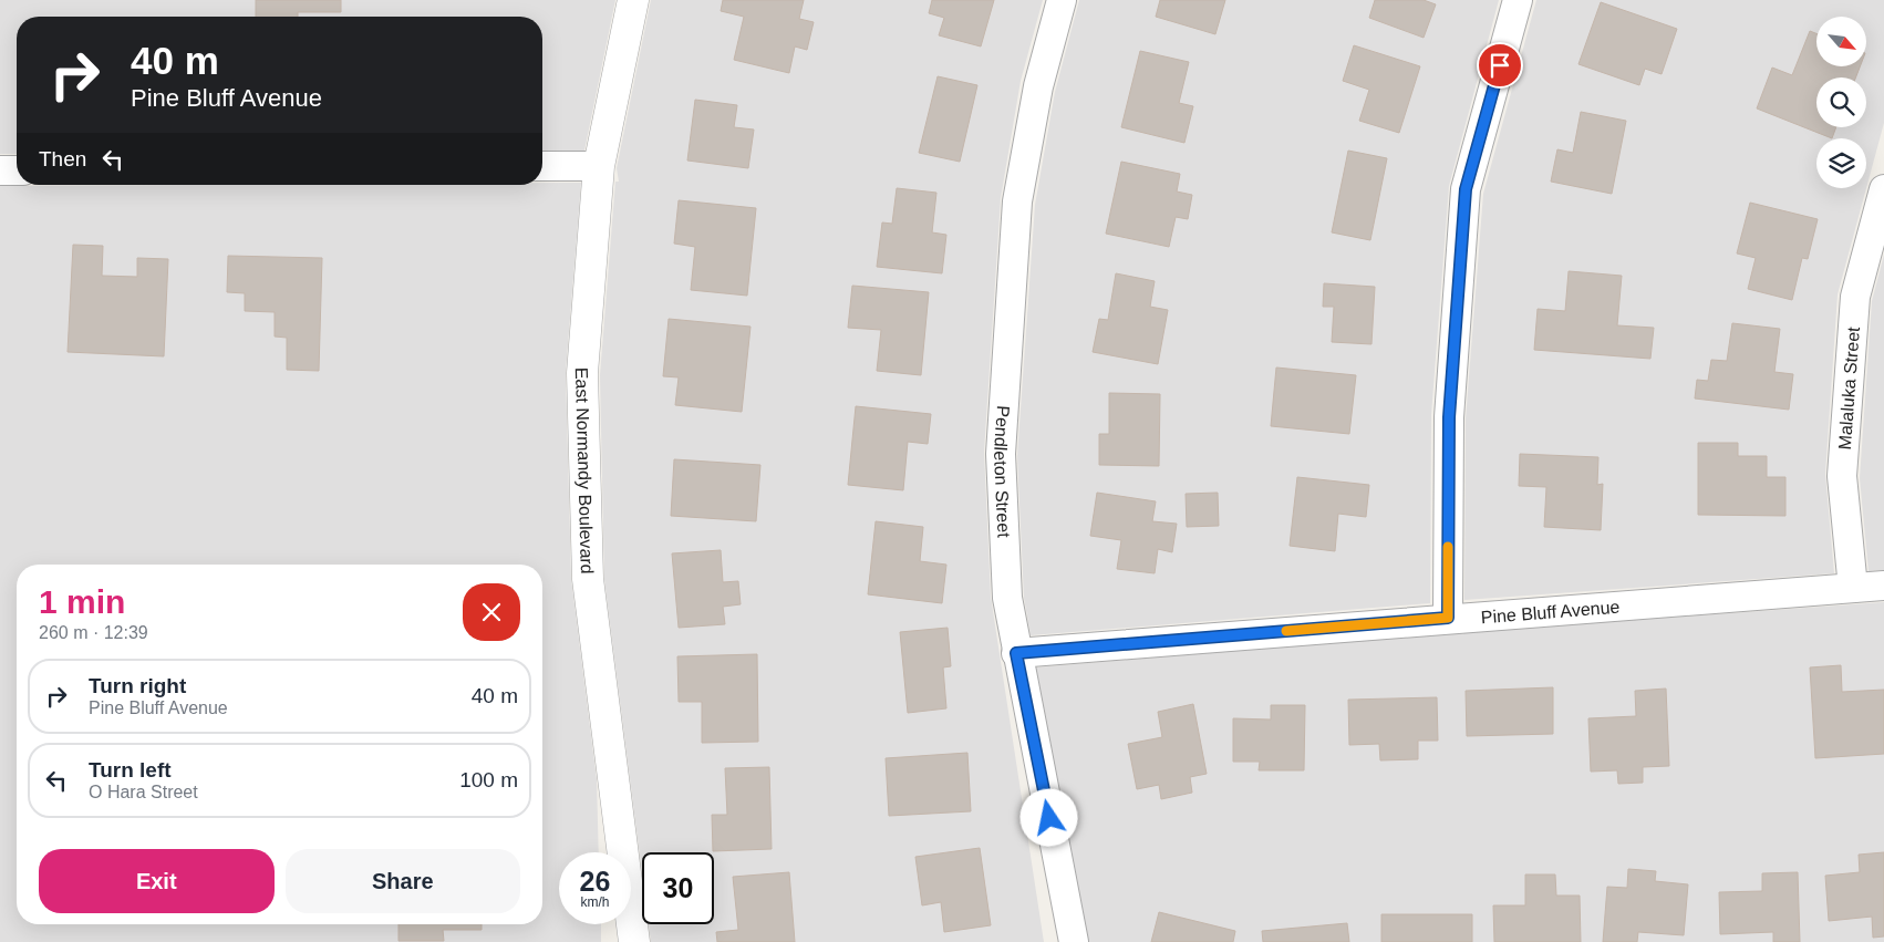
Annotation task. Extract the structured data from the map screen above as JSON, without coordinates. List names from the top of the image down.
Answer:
{
  "streets": {
    "street": [
      "Malaluka Street",
      "East Normandy Boulevard",
      "Pendleton Street",
      "Pine Bluff Avenue"
    ]
  },
  "crossings": [
    ["Malaluka Street", "Pine Bluff Avenue"],
    ["Pendleton Street", "Pine Bluff Avenue"]
  ],
  "north": "bottom right",
  "page": {
    "turn": ["40 m", "Pine Bluff Avenue"],
    "then": "Then",
    "heading": ["1 min", "260 m · 12:39"],
    "list": [
      {
        "name": "Turn right",
        "note": "Pine Bluff Avenue",
        "value": "40 m"
      },
      {
        "name": "Turn left",
        "note": "O Hara Street",
        "value": "100 m"
      }
    ],
    "buttons": ["Exit", "Share"],
    "speed": "26 km/h",
    "limit": "30"
  }
}
